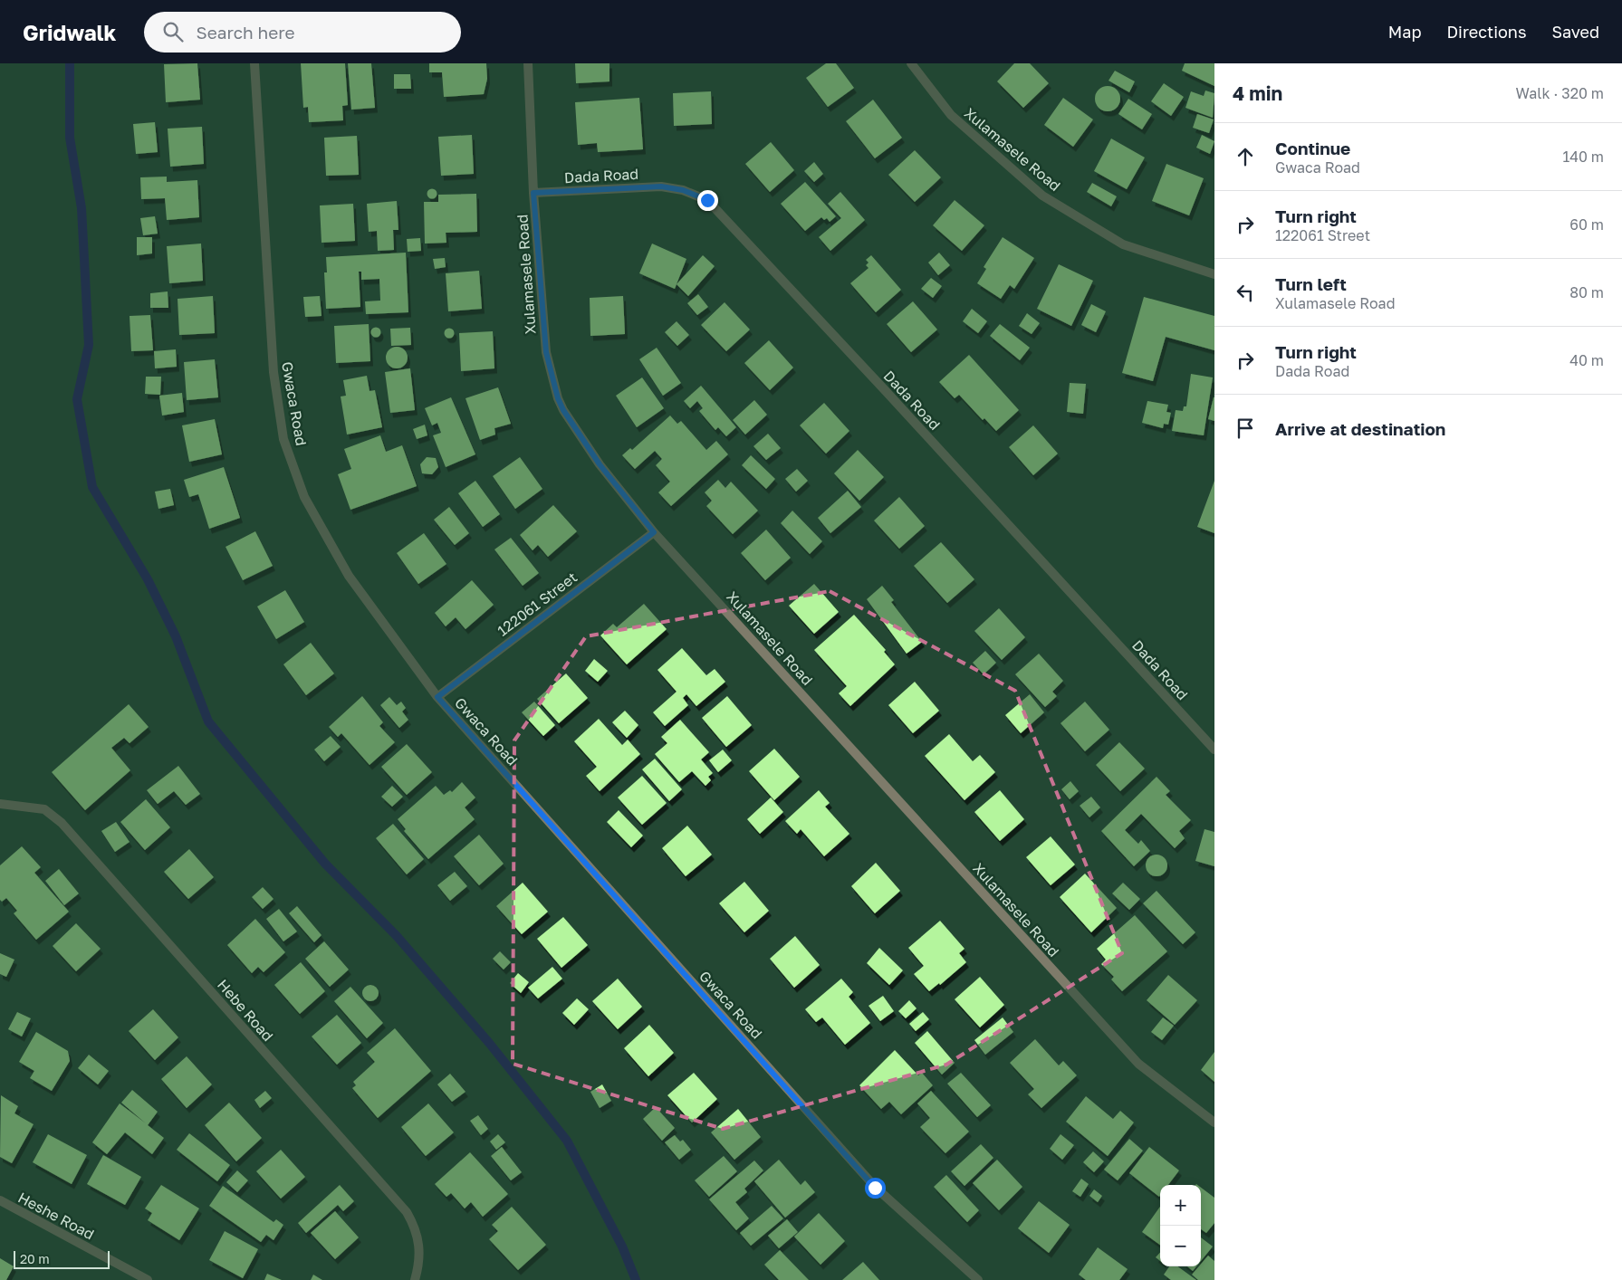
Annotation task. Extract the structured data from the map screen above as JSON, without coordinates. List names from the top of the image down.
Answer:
{
  "streets": {
    "street": [
      "Xulamasele Road",
      "Dada Road",
      "Gwaca Road",
      "122061 Street",
      "Hebe Road",
      "Heshe Road"
    ]
  },
  "crossings": [
    ["Xulamasele Road", "Dada Road"],
    ["Xulamasele Road", "122061 Street"],
    ["Gwaca Road", "122061 Street"]
  ],
  "scale_bar": "20 m",
  "page": {
    "header": "Gridwalk",
    "search": "Search here",
    "nav": ["Map", "Directions", "Saved"],
    "heading": ["4 min", "Walk · 320 m"],
    "list": [
      ["Continue", "Gwaca Road", "140 m"],
      ["Turn right", "122061 Street", "60 m"],
      ["Turn left", "Xulamasele Road", "80 m"],
      ["Turn right", "Dada Road", "40 m"],
      "Arrive at destination"
    ],
    "map_buttons": ["+", "−"],
    "scale": "20 m"
  }
}
